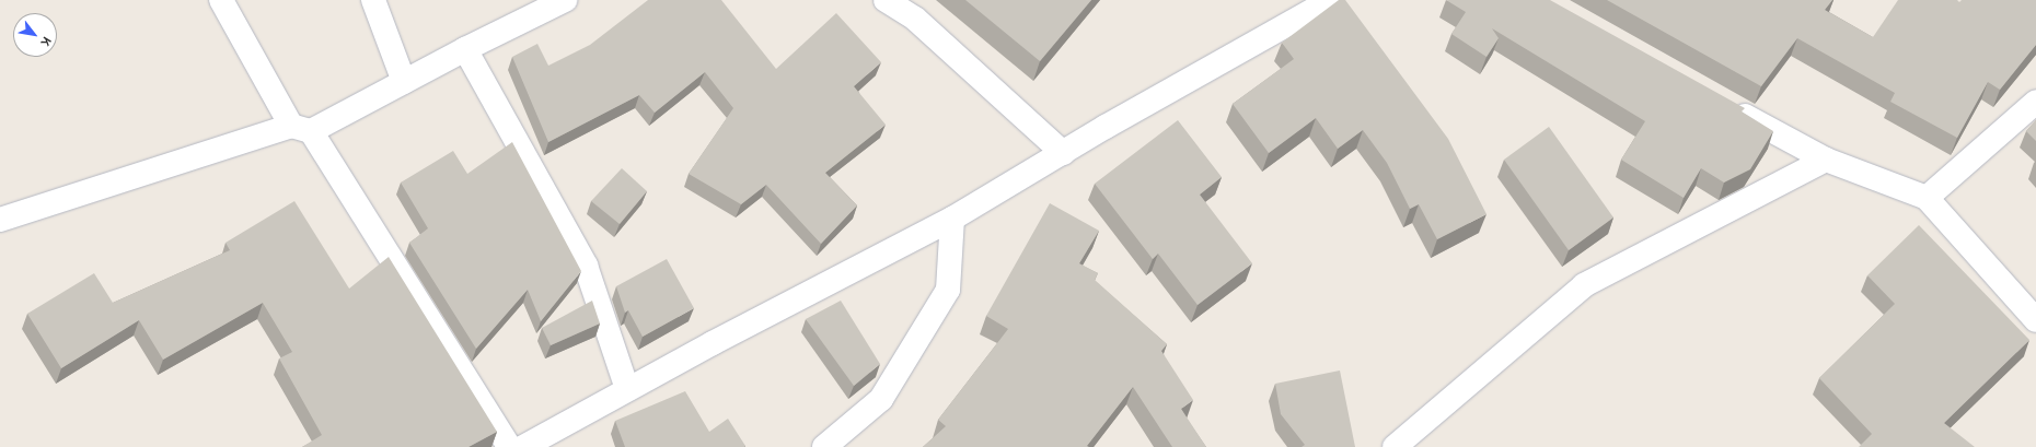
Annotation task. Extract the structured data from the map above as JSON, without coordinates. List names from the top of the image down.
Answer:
{
  "north": "bottom right"
}
